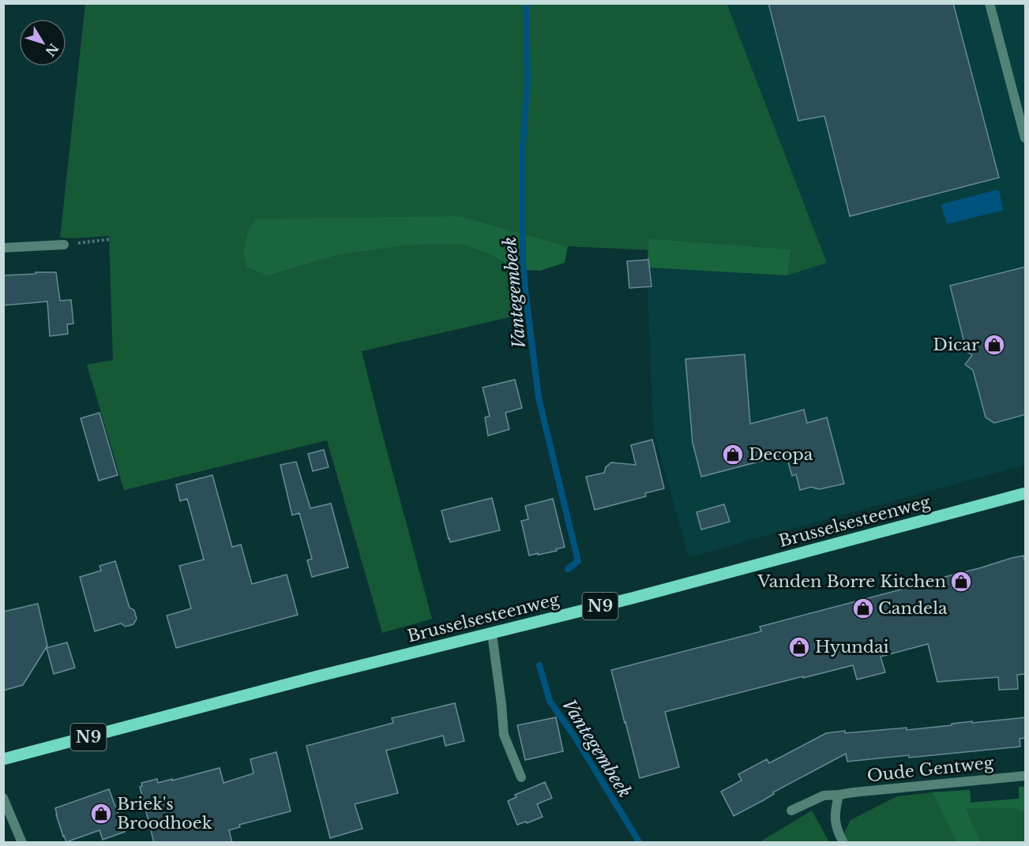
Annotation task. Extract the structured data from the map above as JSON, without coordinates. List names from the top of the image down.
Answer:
{
  "streets": {
    "main road": ["Brusselsesteenweg", "N9"],
    "street": ["Oude Gentweg"]
  },
  "water": ["Vantegembeek"],
  "places": {
    "shop": [
      "Dicar",
      "Decopa",
      "Vanden Borre Kitchen",
      "Candela",
      "Hyundai",
      "Briek's Broodhoek"
    ]
  },
  "north": "bottom right"
}
